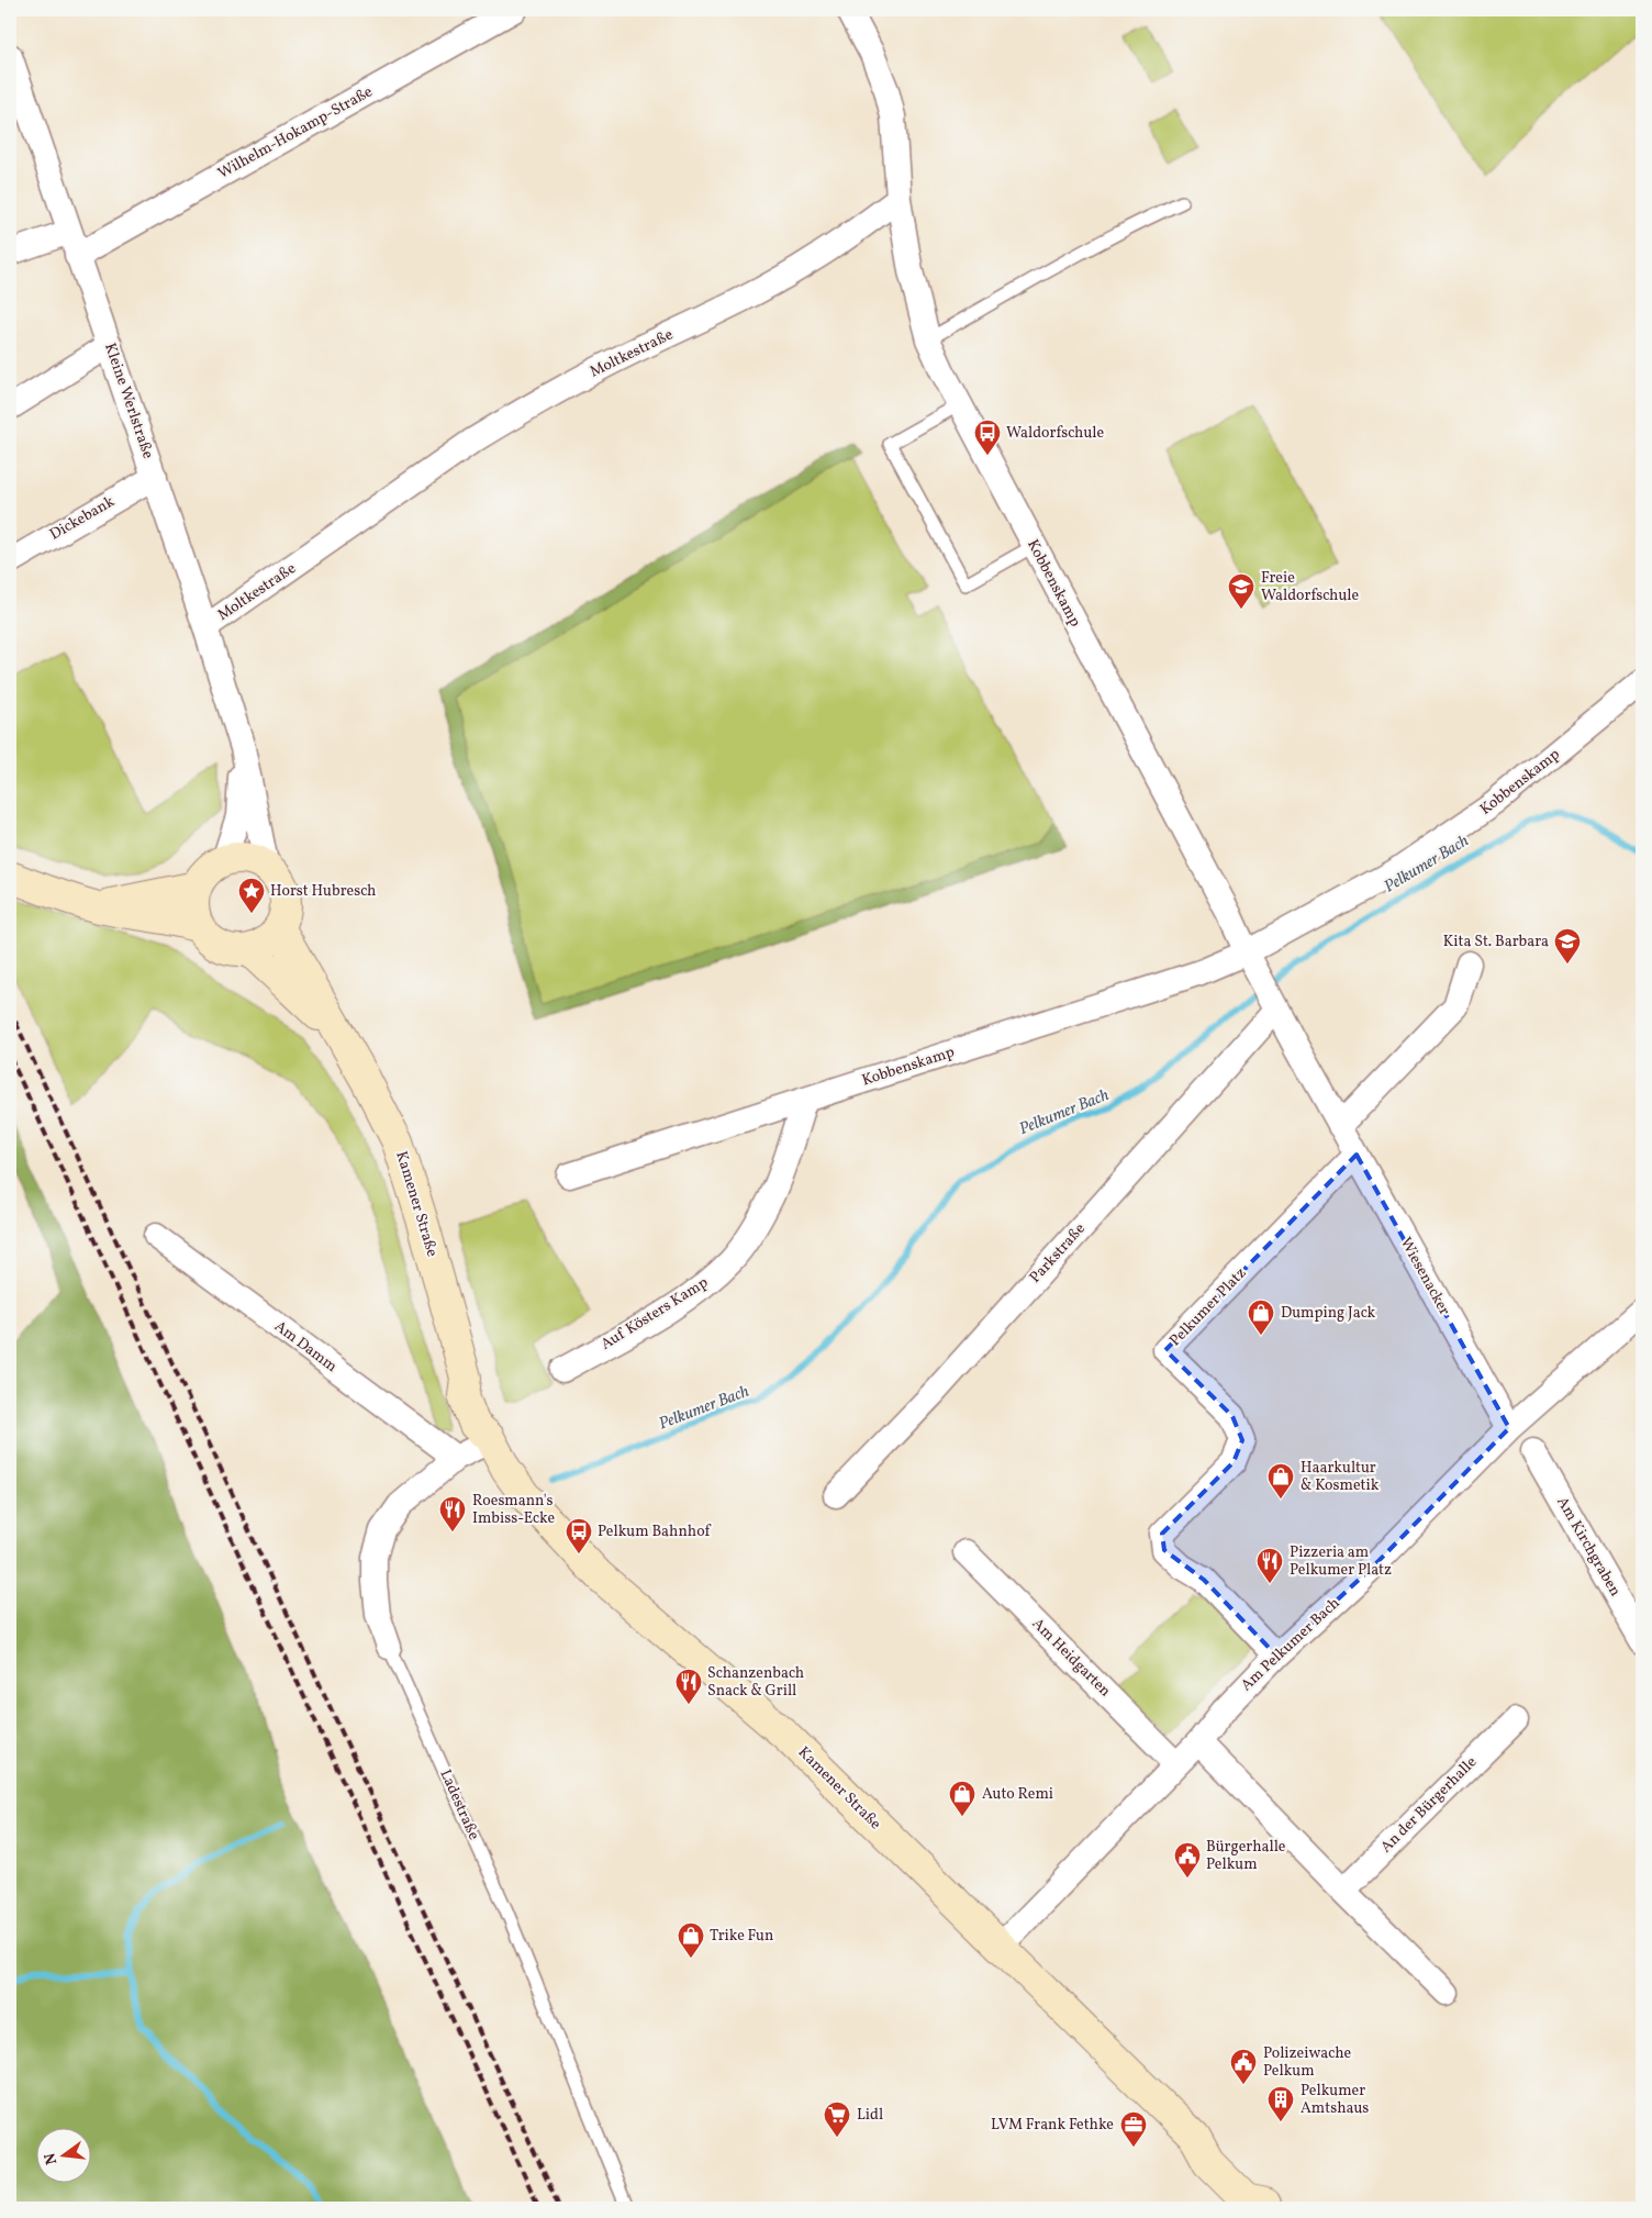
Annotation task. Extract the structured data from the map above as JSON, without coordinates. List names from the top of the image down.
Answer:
{
  "streets": {
    "main road": ["Kamener Straße"],
    "street": [
      "Wilhelm-Hokamp-Straße",
      "Moltkestraße",
      "Kleine Werlstraße",
      "Dickebank",
      "Kobbenskamp",
      "Parkstraße",
      "Wiesenacker",
      "Pelkumer Platz",
      "Auf Kösters Kamp",
      "Am Damm",
      "Am Kirchgraben",
      "Am Pelkumer Bach",
      "Am Heidgarten",
      "Ladestraße",
      "An der Bürgerhalle"
    ]
  },
  "crossings": [
    ["Wilhelm-Hokamp-Straße", "Kleine Werlstraße"],
    ["Moltkestraße", "Kleine Werlstraße"],
    ["Moltkestraße", "Kobbenskamp"],
    ["Kleine Werlstraße", "Dickebank"],
    ["Kleine Werlstraße", "Kamener Straße"],
    ["Kobbenskamp", "Wiesenacker"],
    ["Kobbenskamp", "Auf Kösters Kamp"],
    ["Kamener Straße", "Am Pelkumer Bach"],
    ["Kamener Straße", "Ladestraße"],
    ["Parkstraße", "Wiesenacker"],
    ["Wiesenacker", "Pelkumer Platz"],
    ["Wiesenacker", "Am Pelkumer Bach"],
    ["Pelkumer Platz", "Am Pelkumer Bach"],
    ["Am Damm", "Ladestraße"],
    ["Am Pelkumer Bach", "Am Heidgarten"]
  ],
  "water": ["Pelkumer Bach"],
  "places": {
    "bus stop": ["Waldorfschule", "Pelkum Bahnhof"],
    "school or university": ["Freie Waldorfschule", "Kita St. Barbara"],
    "place": ["Horst Hubresch"],
    "shop": [
      "Dumping Jack",
      "Haarkultur & Kosmetik",
      "Auto Remi",
      "Trike Fun"
    ],
    "restaurant": ["Roesmann's Imbiss-Ecke", "Pizzeria am Pelkumer Platz", "Schanzenbach Snack & Grill"],
    "public building": ["Bürgerhalle Pelkum", "Polizeiwache Pelkum"],
    "building": ["Pelkumer Amtshaus"],
    "supermarket": ["Lidl"],
    "office": ["LVM Frank Fethke"]
  },
  "north": "left"
}
